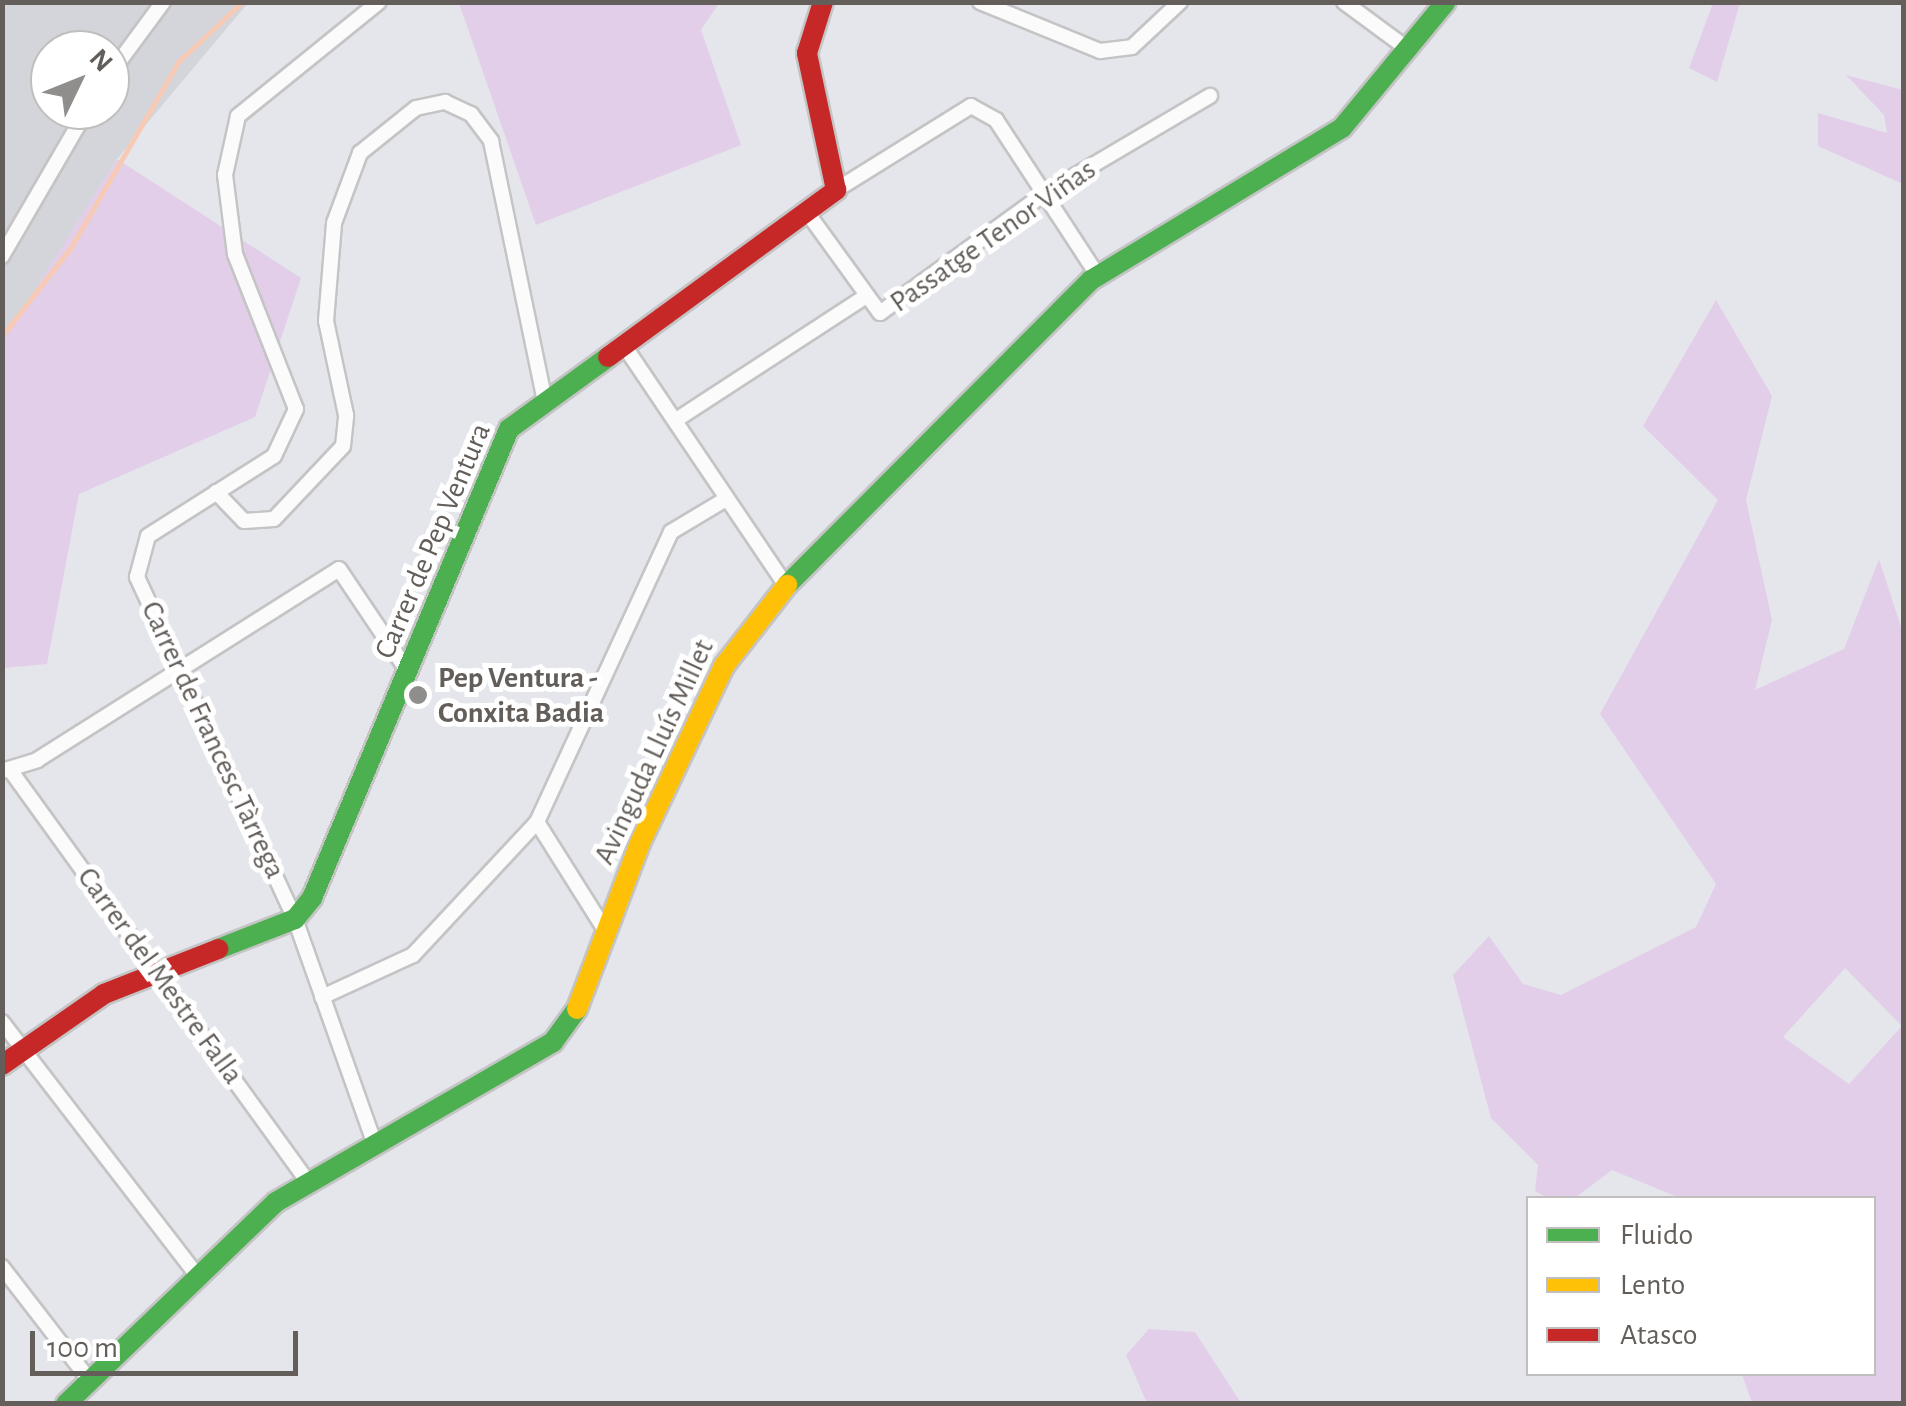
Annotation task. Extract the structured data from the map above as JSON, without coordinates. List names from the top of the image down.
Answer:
{
  "streets": {
    "street": [
      "Passatge Tenor Viñas",
      "Carrer de Pep Ventura",
      "Carrer de Francesc Tàrrega",
      "Avinguda Lluís Millet",
      "Carrer del Mestre Falla"
    ]
  },
  "crossings": [
    ["Passatge Tenor Viñas", "Carrer de Pep Ventura"],
    ["Carrer de Pep Ventura", "Carrer de Francesc Tàrrega"],
    ["Carrer de Francesc Tàrrega", "Avinguda Lluís Millet"],
    ["Avinguda Lluís Millet", "Carrer del Mestre Falla"]
  ],
  "places": ["Pep Ventura - Conxita Badia"],
  "legend": ["Fluido", "Lento", "Atasco"],
  "scale_bar": "100 m",
  "north": "top right"
}
